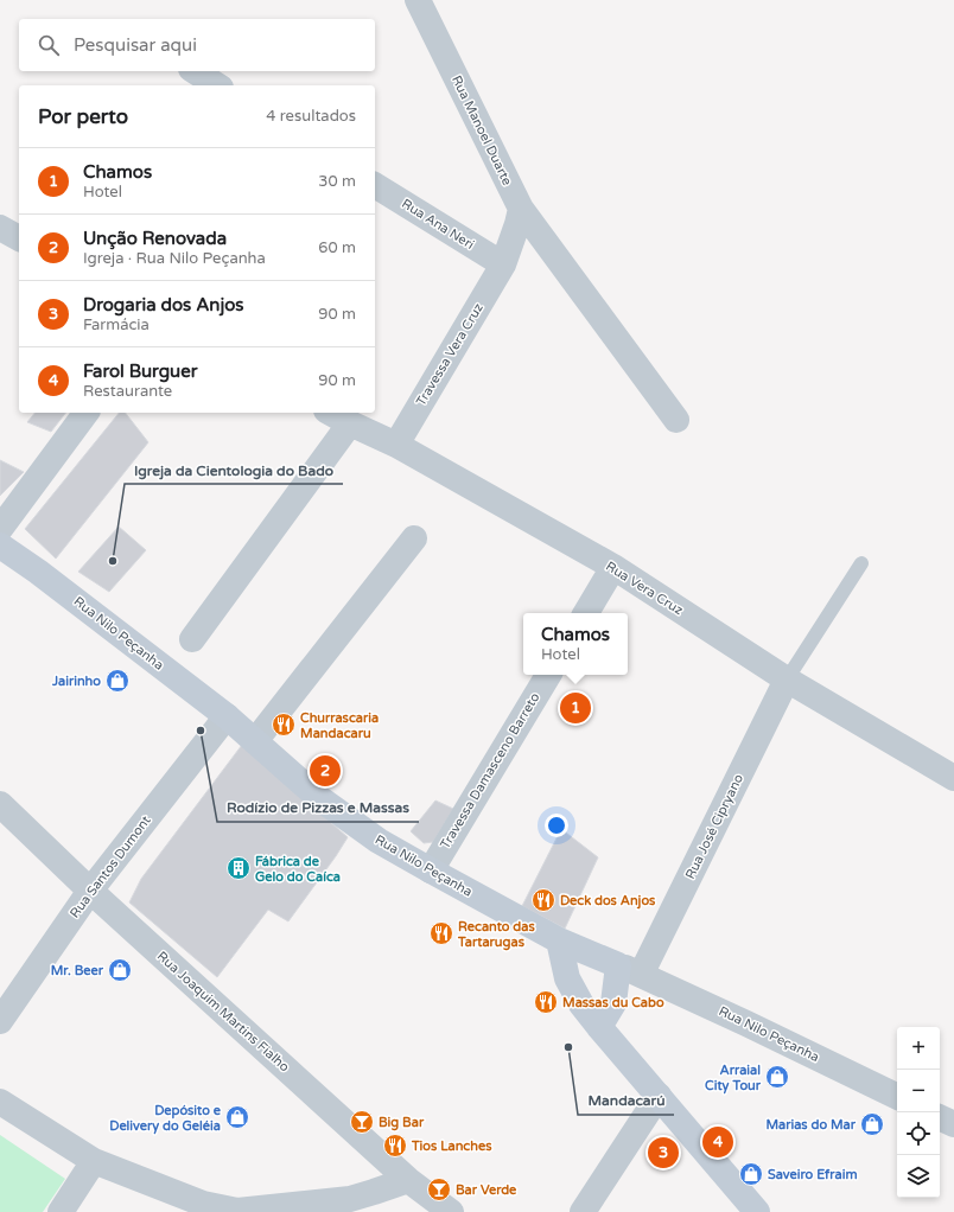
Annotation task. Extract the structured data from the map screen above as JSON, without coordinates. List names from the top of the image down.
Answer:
{
  "streets": {
    "main road": ["Rua Nilo Peçanha"],
    "street": [
      "Rua Manoel Duarte",
      "Rua Ana Neri",
      "Travessa Vera Cruz",
      "Rua Vera Cruz",
      "Travessa Damasceno Barreto",
      "Rua José Cipryano",
      "Rua Santos Dumont",
      "Rua Joaquim Martins Fialho"
    ]
  },
  "crossings": [
    ["Rua Ana Neri", "Travessa Vera Cruz"],
    ["Travessa Vera Cruz", "Rua Vera Cruz"],
    ["Rua Vera Cruz", "Rua José Cipryano"],
    ["Rua Nilo Peçanha", "Travessa Damasceno Barreto"],
    ["Rua Nilo Peçanha", "Rua José Cipryano"],
    ["Rua Nilo Peçanha", "Rua Santos Dumont"],
    ["Rua Santos Dumont", "Rua Joaquim Martins Fialho"]
  ],
  "places": {
    "other": ["Igreja da Cientologia do Bado", "Rodízio de Pizzas e Massas", "Mandacarú"],
    "shop": [
      "Jairinho",
      "Mr. Beer",
      "Arraial City Tour",
      "Depósito e Delivery do Geléia",
      "Marias do Mar",
      "Saveiro Efraim"
    ],
    "restaurant": [
      "Churrascaria Mandacaru",
      "Deck dos Anjos",
      "Recanto das Tartarugas",
      "Massas du Cabo",
      "Tios Lanches"
    ],
    "building": ["Fábrica de Gelo do Caíca"],
    "bar": ["Big Bar", "Bar Verde"]
  },
  "page": {
    "search": "Pesquisar aqui",
    "heading": ["Por perto", "4 resultados"],
    "list": [
      {
        "mark": "1",
        "name": "Chamos",
        "note": "Hotel",
        "value": "30 m"
      },
      {
        "mark": "2",
        "name": "Unção Renovada",
        "note": "Igreja · Rua Nilo Peçanha",
        "value": "60 m"
      },
      {
        "mark": "3",
        "name": "Drogaria dos Anjos",
        "note": "Farmácia",
        "value": "90 m"
      },
      {
        "mark": "4",
        "name": "Farol Burguer",
        "note": "Restaurante",
        "value": "90 m"
      }
    ],
    "popup": ["Chamos", "Hotel"],
    "pins": [
      "1",
      "2",
      "4",
      "3"
    ],
    "map_buttons": ["+", "−"]
  }
}
